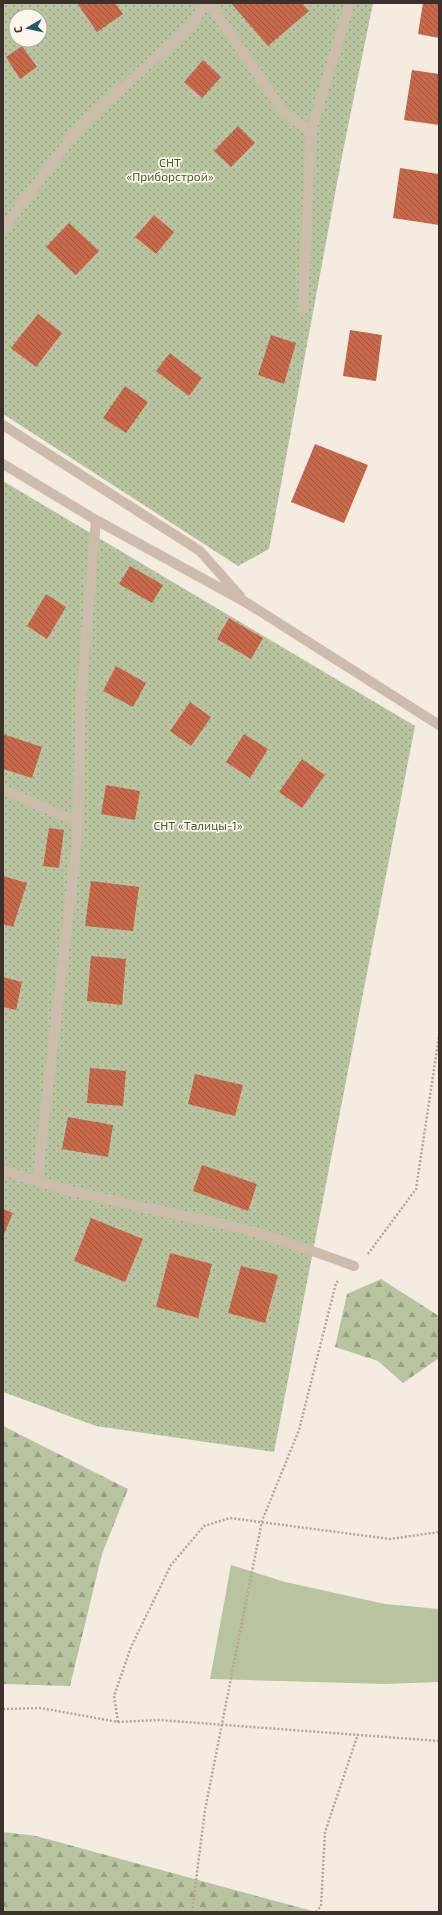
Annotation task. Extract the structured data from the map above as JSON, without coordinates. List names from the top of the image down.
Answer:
{
  "parks": ["СНТ «Приборстрой»", "СНТ «Талицы-1»"],
  "north": "left"
}
